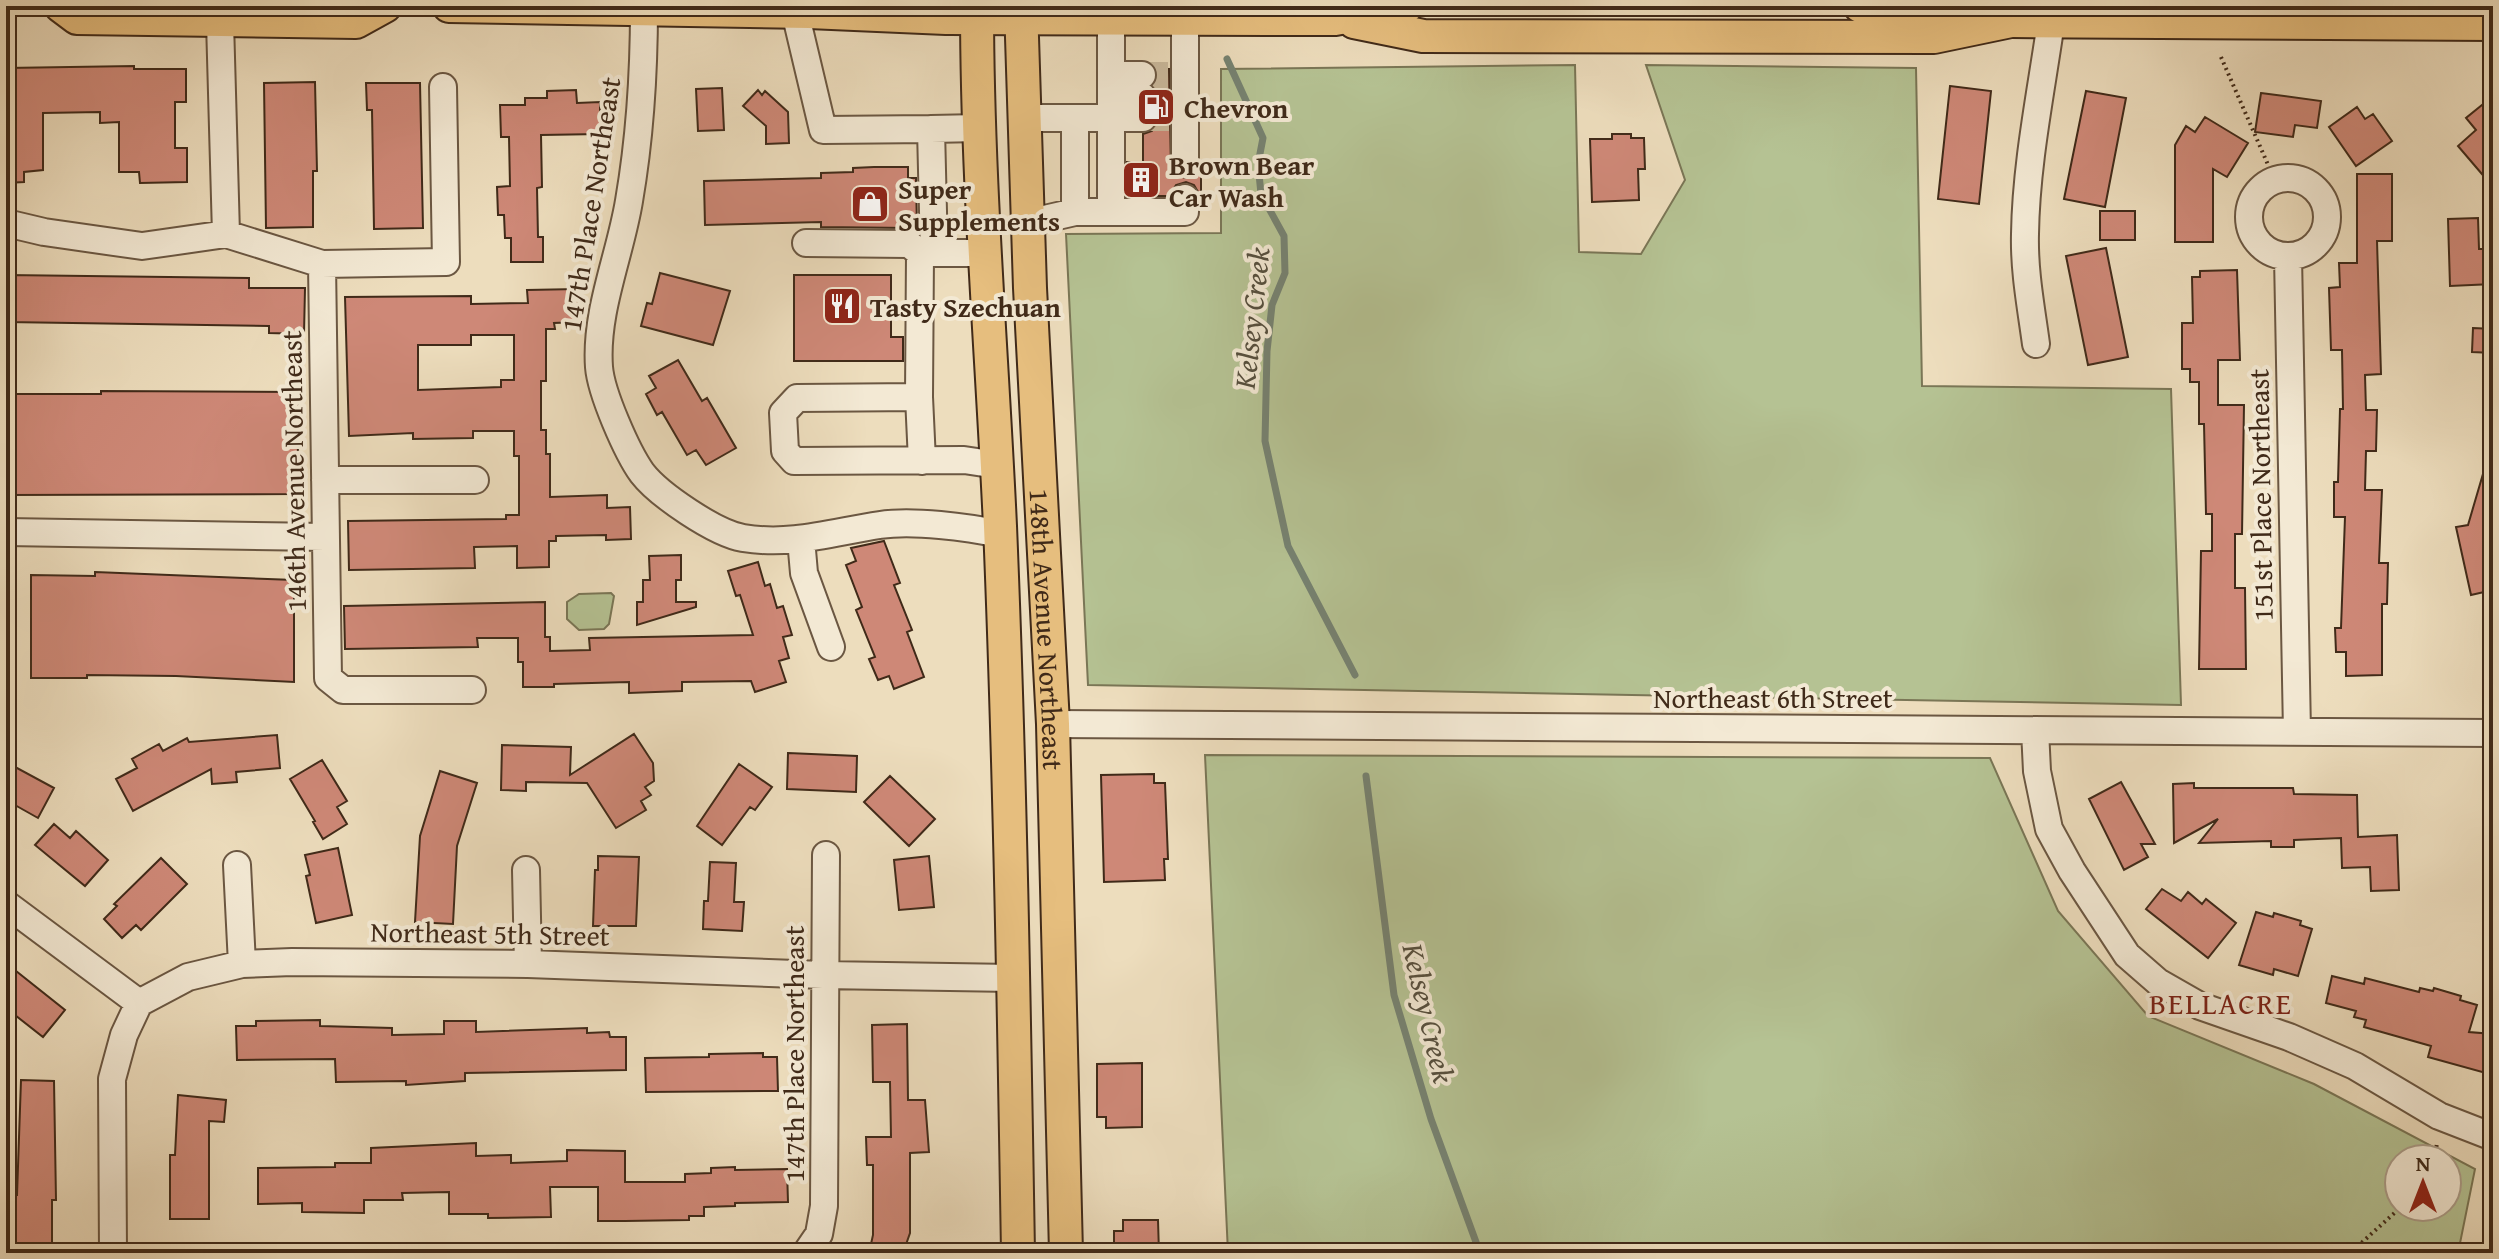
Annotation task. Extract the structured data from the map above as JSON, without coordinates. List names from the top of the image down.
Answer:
{
  "streets": {
    "main road": ["148th Avenue Northeast"],
    "street": [
      "147th Place Northeast",
      "146th Avenue Northeast",
      "151st Place Northeast",
      "Northeast 6th Street",
      "Northeast 5th Street"
    ]
  },
  "crossings": [
    ["147th Place Northeast", "Northeast 5th Street"],
    ["151st Place Northeast", "Northeast 6th Street"],
    ["148th Avenue Northeast", "Northeast 6th Street"],
    ["148th Avenue Northeast", "Northeast 5th Street"]
  ],
  "districts": ["BELLACRE"],
  "water": ["Kelsey Creek"],
  "places": {
    "fuel station": ["Chevron"],
    "building": ["Brown Bear Car Wash"],
    "shop": ["Super Supplements"],
    "restaurant": ["Tasty Szechuan"]
  },
  "north": "top"
}
